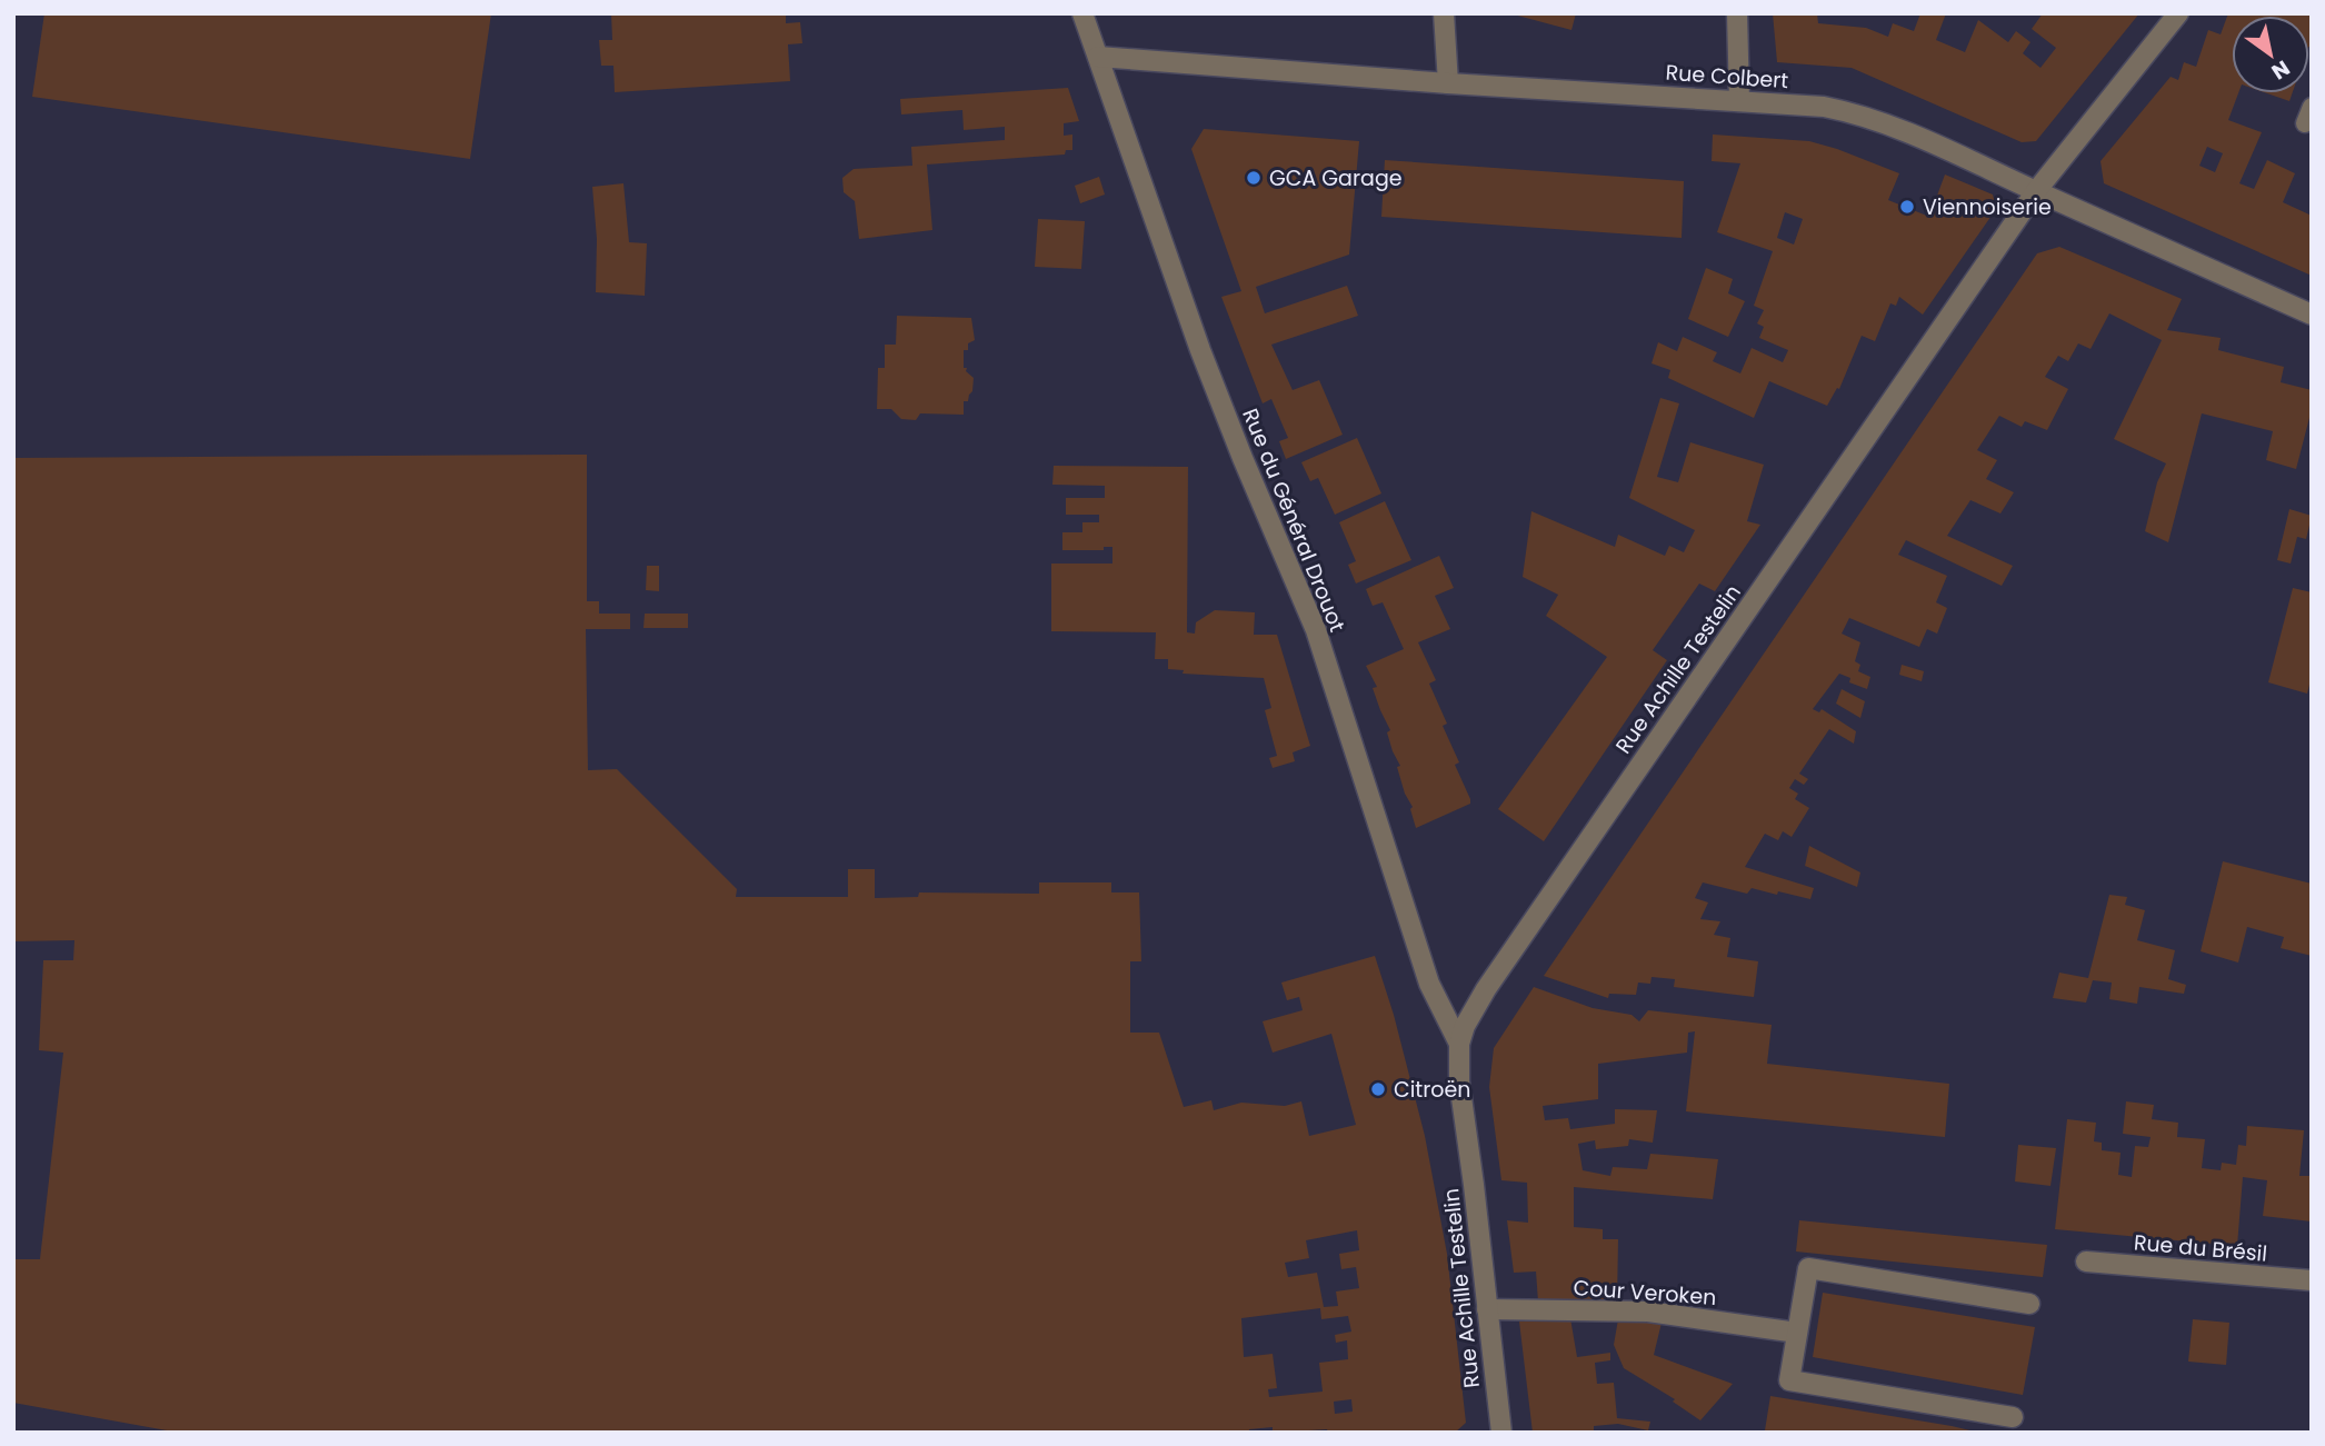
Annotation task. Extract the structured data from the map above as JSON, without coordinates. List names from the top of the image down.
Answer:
{
  "streets": {
    "street": [
      "Rue Colbert",
      "Rue du Général Drouot",
      "Rue Achille Testelin",
      "Rue du Brésil",
      "Cour Veroken"
    ]
  },
  "crossings": [
    ["Rue Colbert", "Rue du Général Drouot"],
    ["Rue Colbert", "Rue Achille Testelin"],
    ["Rue du Général Drouot", "Rue Achille Testelin"],
    ["Rue Achille Testelin", "Cour Veroken"]
  ],
  "places": ["GCA Garage", "Viennoiserie", "Citroën"],
  "north": "bottom right"
}
